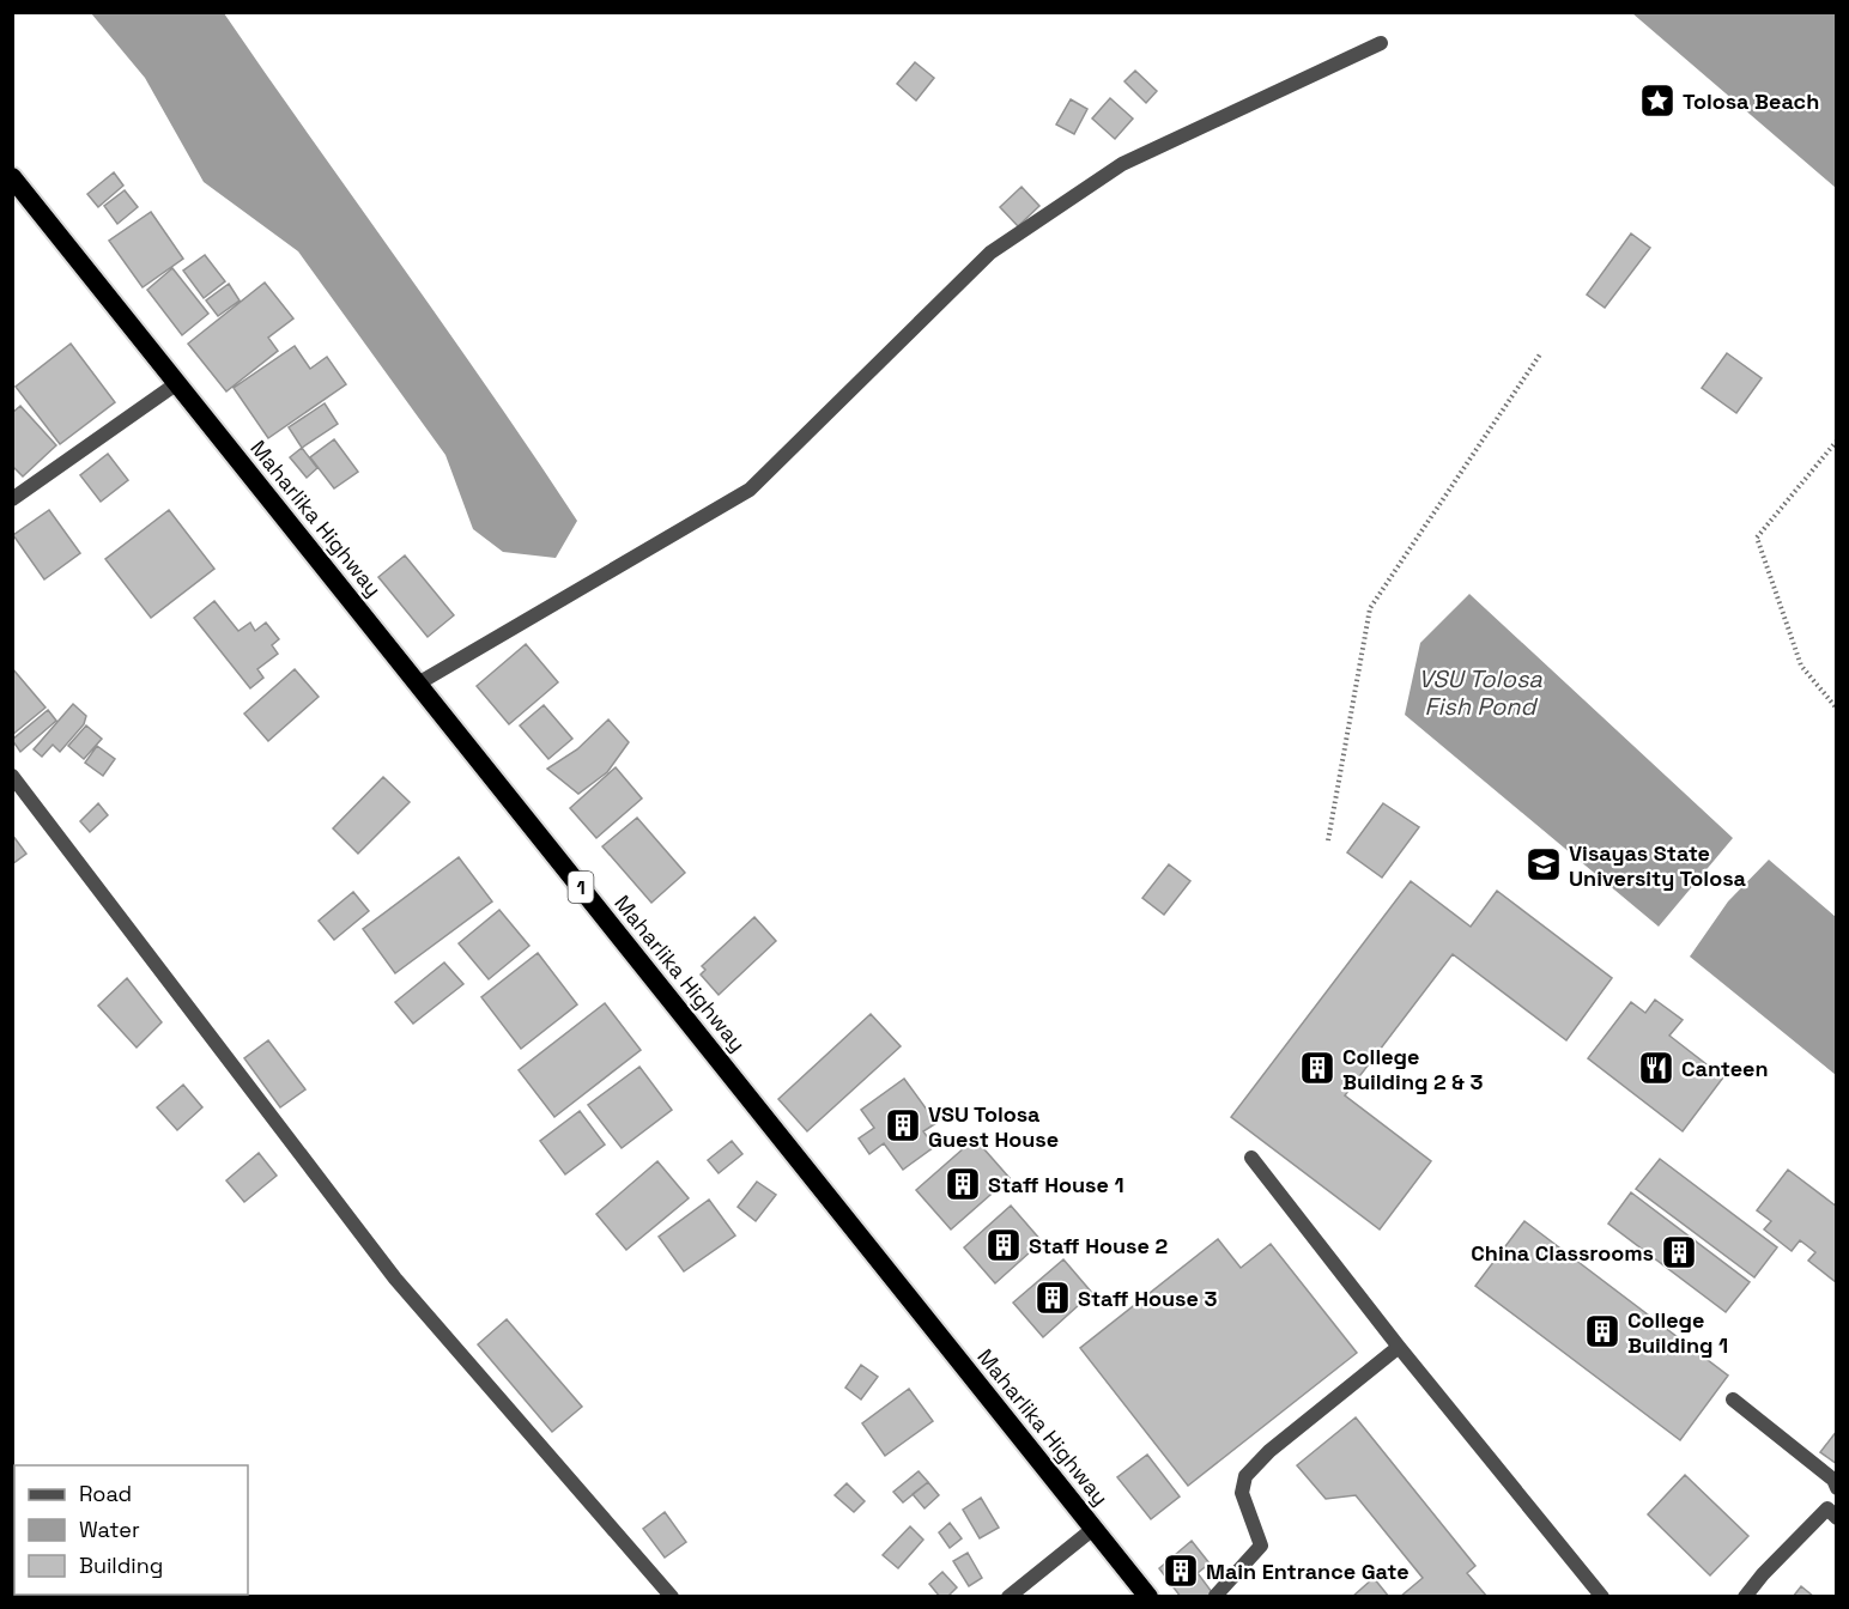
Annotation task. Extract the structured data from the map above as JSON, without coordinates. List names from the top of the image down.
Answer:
{
  "streets": {
    "highway": ["Maharlika Highway", "1"]
  },
  "water": ["VSU Tolosa Fish Pond"],
  "places": {
    "place": ["Tolosa Beach"],
    "school or university": ["Visayas State University Tolosa"],
    "building": [
      "College Building 2 & 3",
      "VSU Tolosa Guest House",
      "Staff House 1",
      "Staff House 2",
      "China Classrooms",
      "Staff House 3",
      "College Building 1",
      "Main Entrance Gate"
    ],
    "restaurant": ["Canteen"]
  },
  "legend": ["Road", "Water", "Building"]
}
